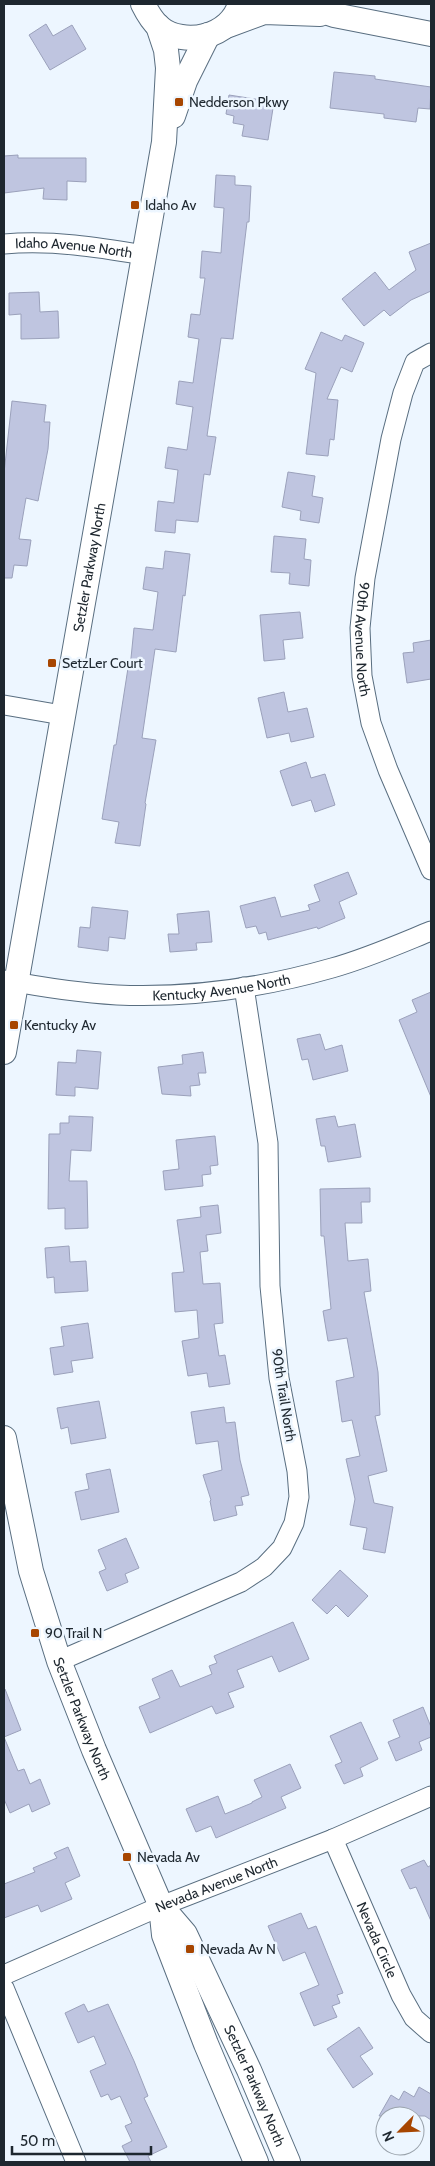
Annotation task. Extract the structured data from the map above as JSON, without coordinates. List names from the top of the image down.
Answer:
{
  "streets": {
    "street": [
      "Idaho Avenue North",
      "Setzler Parkway North",
      "90th Avenue North",
      "Kentucky Avenue North",
      "90th Trail North",
      "Nevada Avenue North",
      "Nevada Circle"
    ]
  },
  "crossings": [
    ["Idaho Avenue North", "Setzler Parkway North"],
    ["Setzler Parkway North", "Kentucky Avenue North"],
    ["Setzler Parkway North", "90th Trail North"],
    ["Setzler Parkway North", "Nevada Avenue North"],
    ["Kentucky Avenue North", "90th Trail North"],
    ["Nevada Avenue North", "Nevada Circle"]
  ],
  "places": {
    "transit": [
      "Nedderson Pkwy",
      "Idaho Av",
      "SetzLer Court",
      "Kentucky Av",
      "90 Trail N",
      "Nevada Av",
      "Nevada Av N"
    ]
  },
  "scale_bar": "50 m",
  "north": "bottom left"
}
